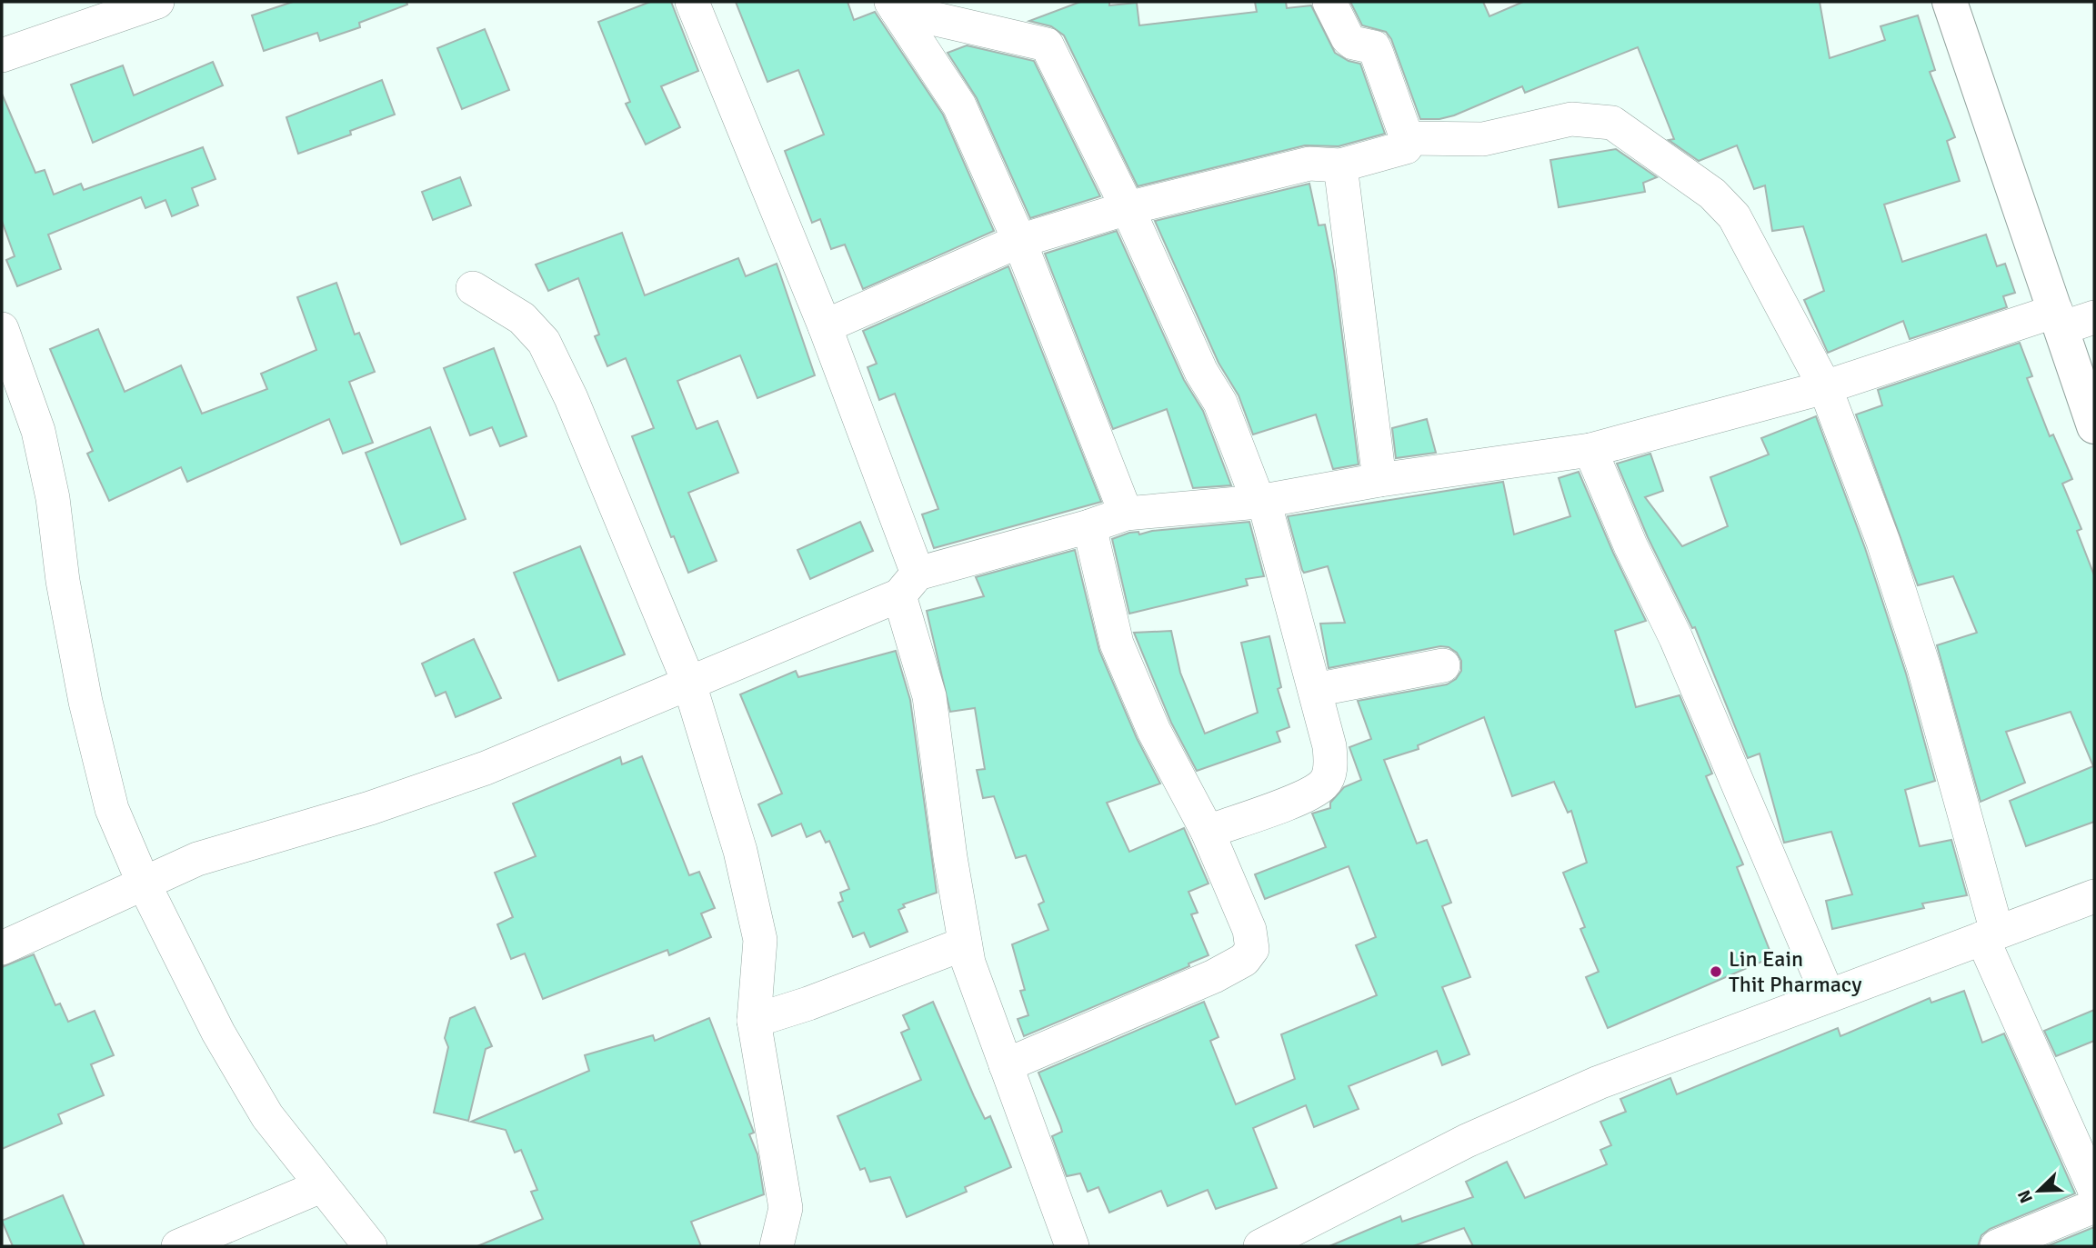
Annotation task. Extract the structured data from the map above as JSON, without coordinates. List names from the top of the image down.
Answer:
{
  "places": ["Lin Eain Thit Pharmacy"],
  "north": "bottom left"
}
